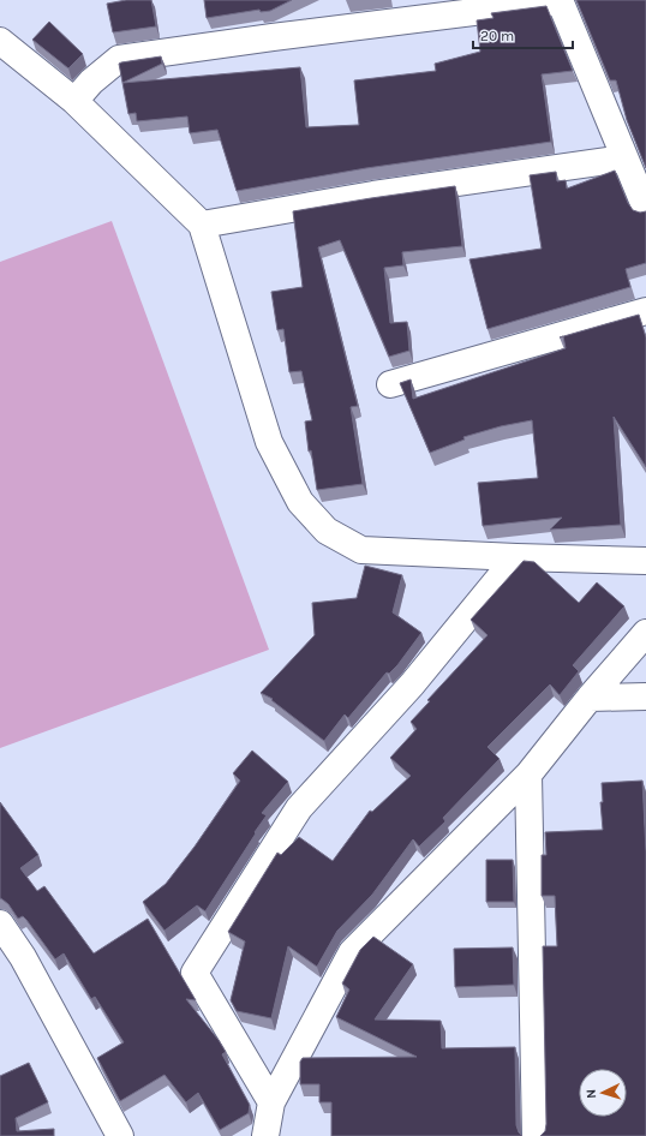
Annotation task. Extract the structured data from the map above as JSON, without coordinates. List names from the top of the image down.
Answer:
{
  "scale_bar": "20 m",
  "north": "left"
}
